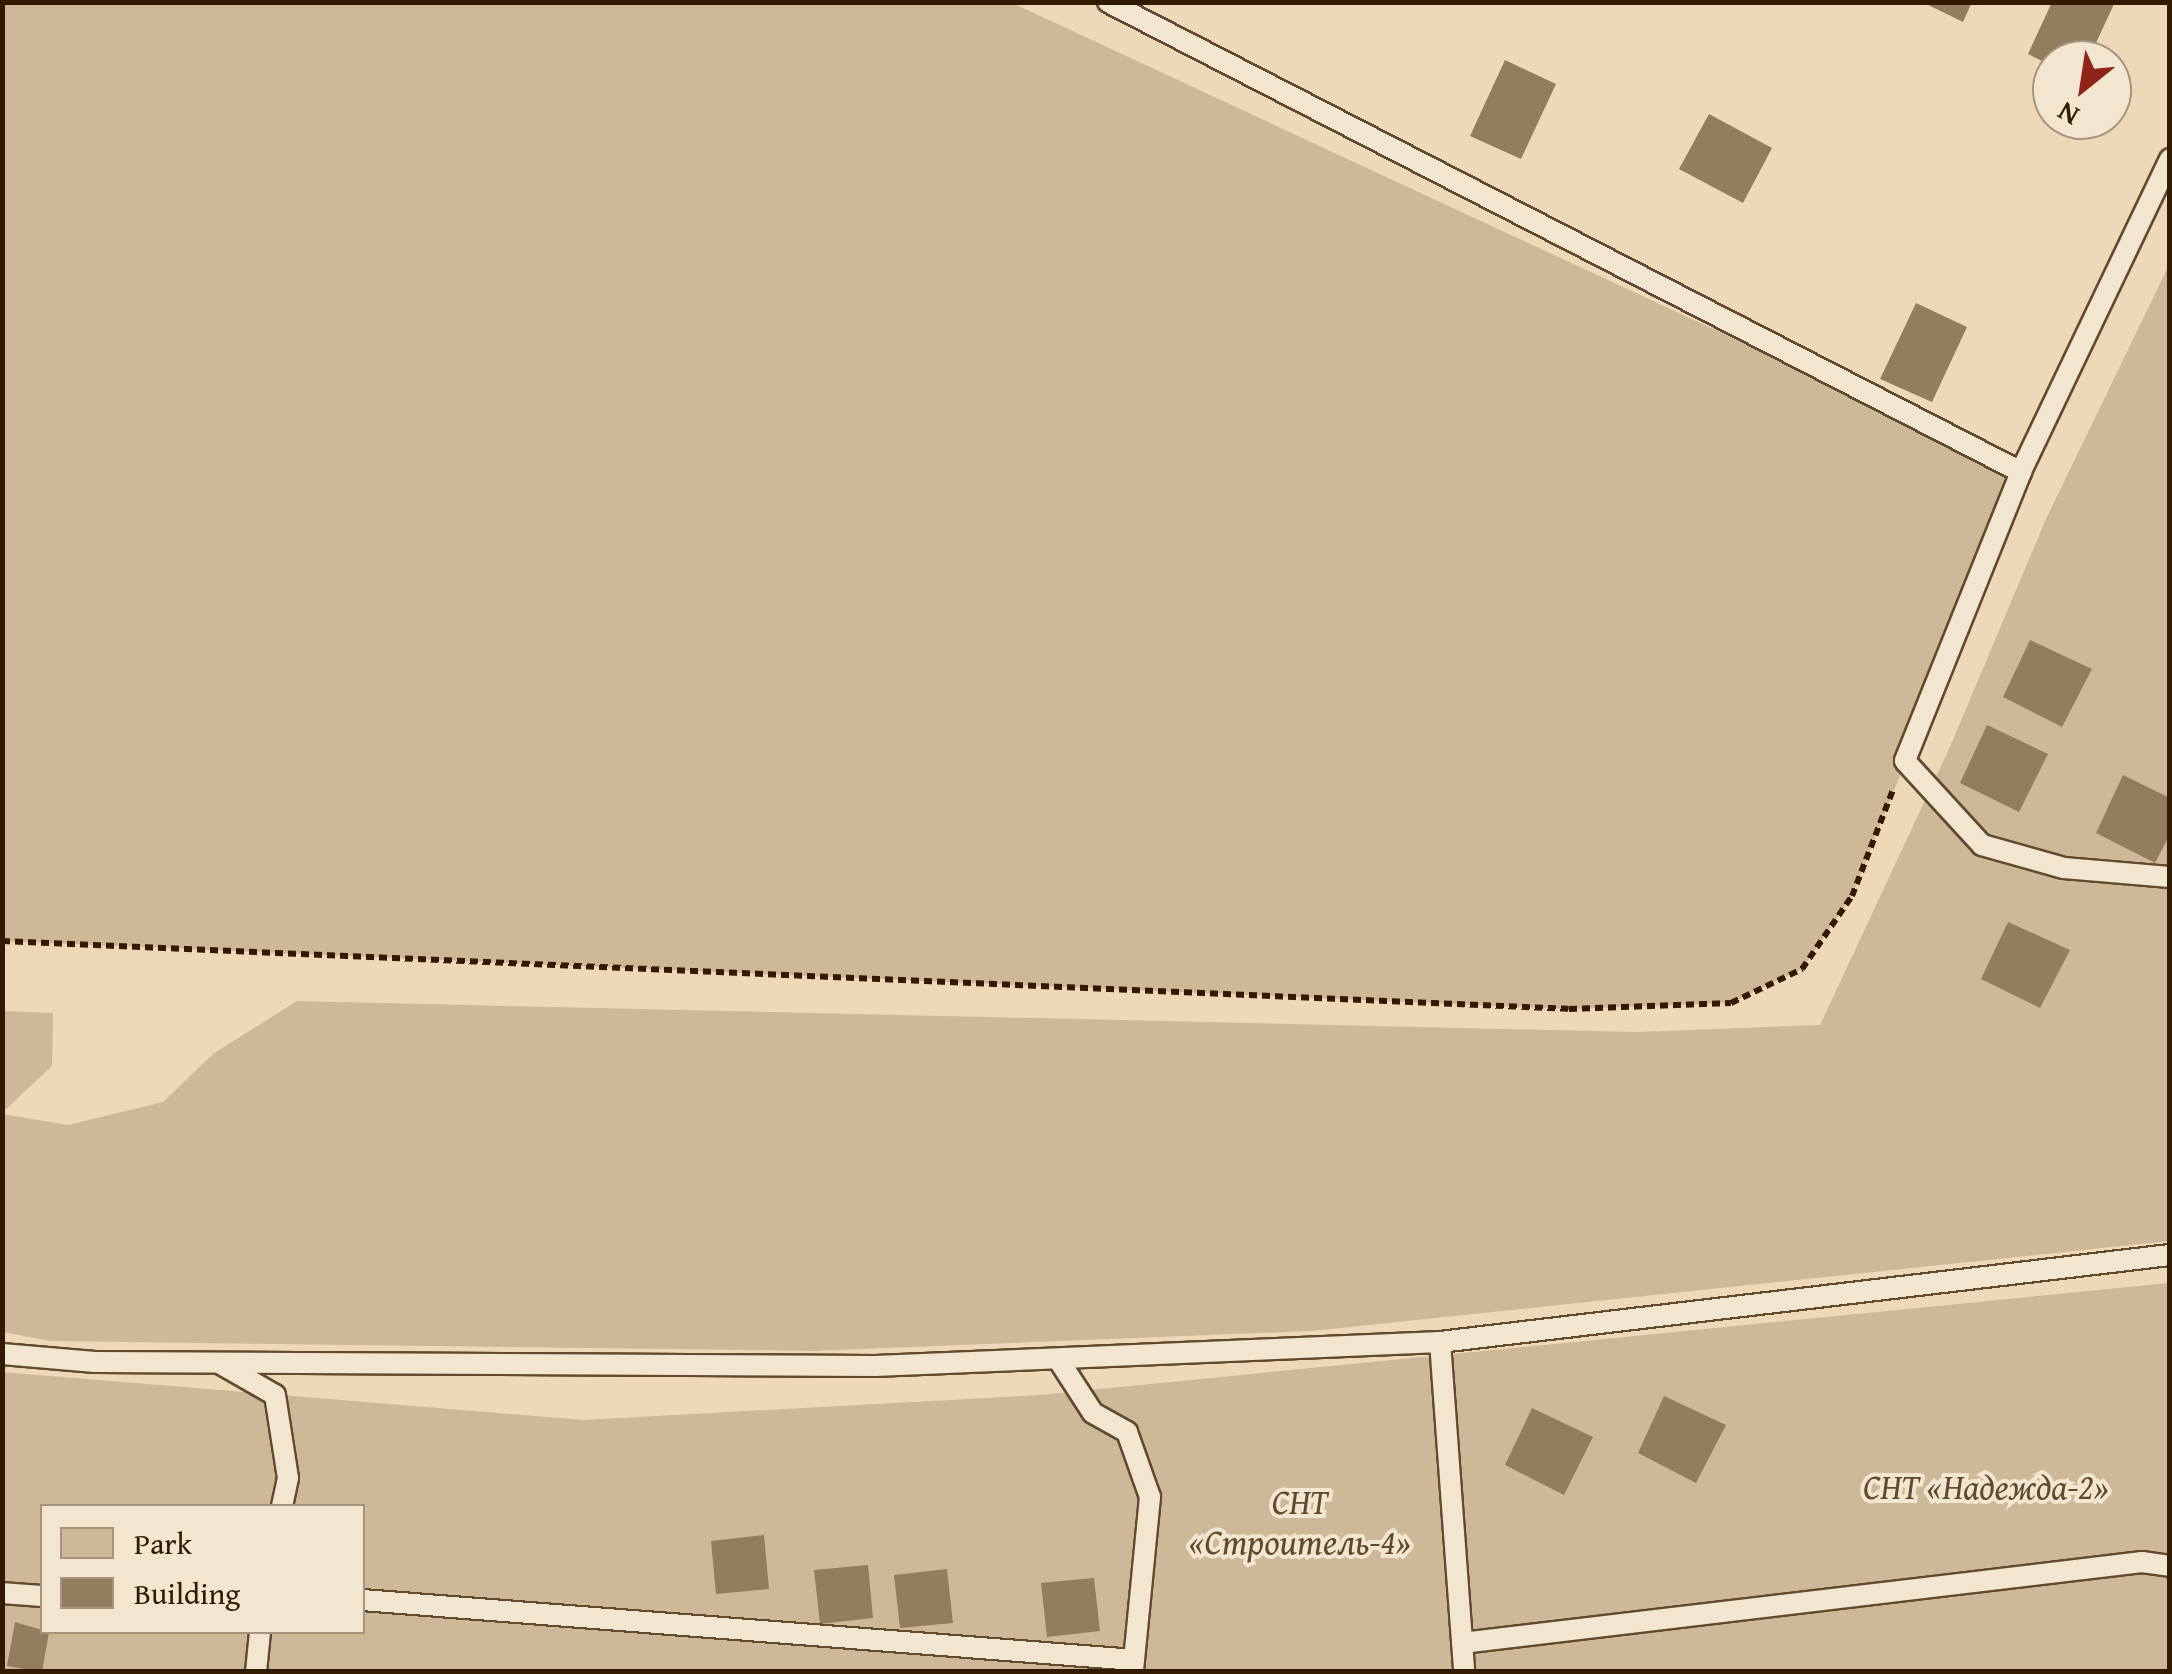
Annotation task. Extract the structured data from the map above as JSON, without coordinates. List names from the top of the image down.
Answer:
{
  "parks": ["СНТ «Надежда-2»", "СНТ «Строитель-4»"],
  "legend": ["Park", "Building"],
  "north": "bottom left"
}
